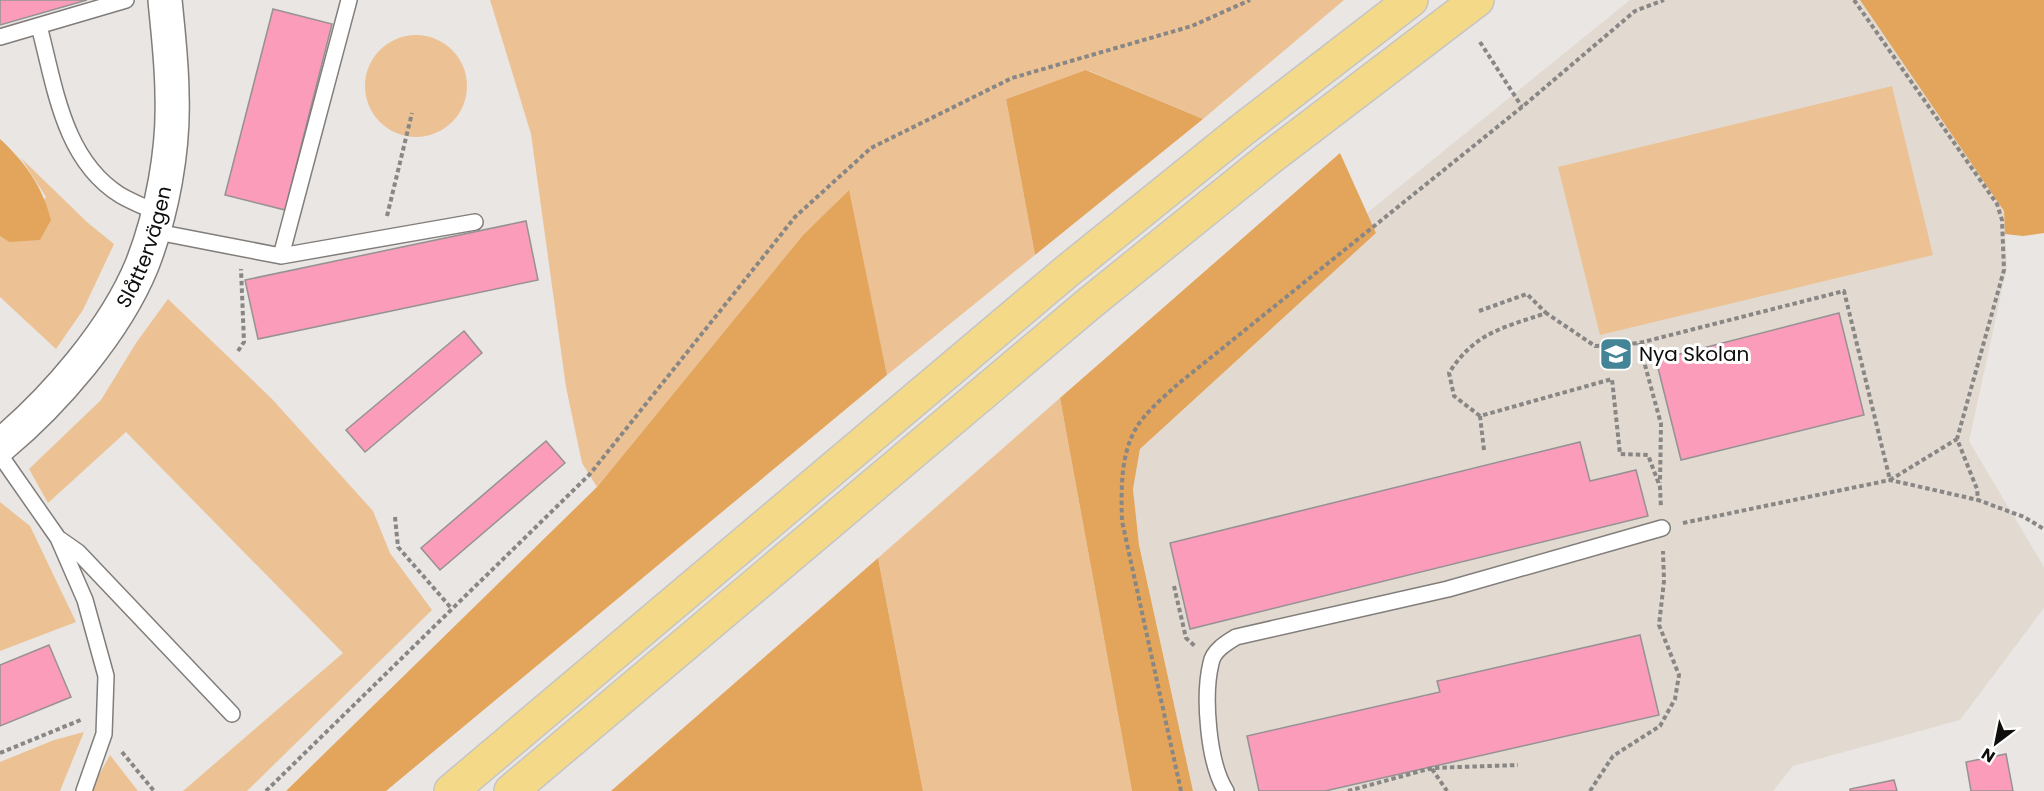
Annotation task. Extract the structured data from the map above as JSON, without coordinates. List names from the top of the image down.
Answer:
{
  "streets": {
    "street": ["Slåttervägen"]
  },
  "places": {
    "school or university": ["Nya Skolan"]
  },
  "north": "bottom left"
}
